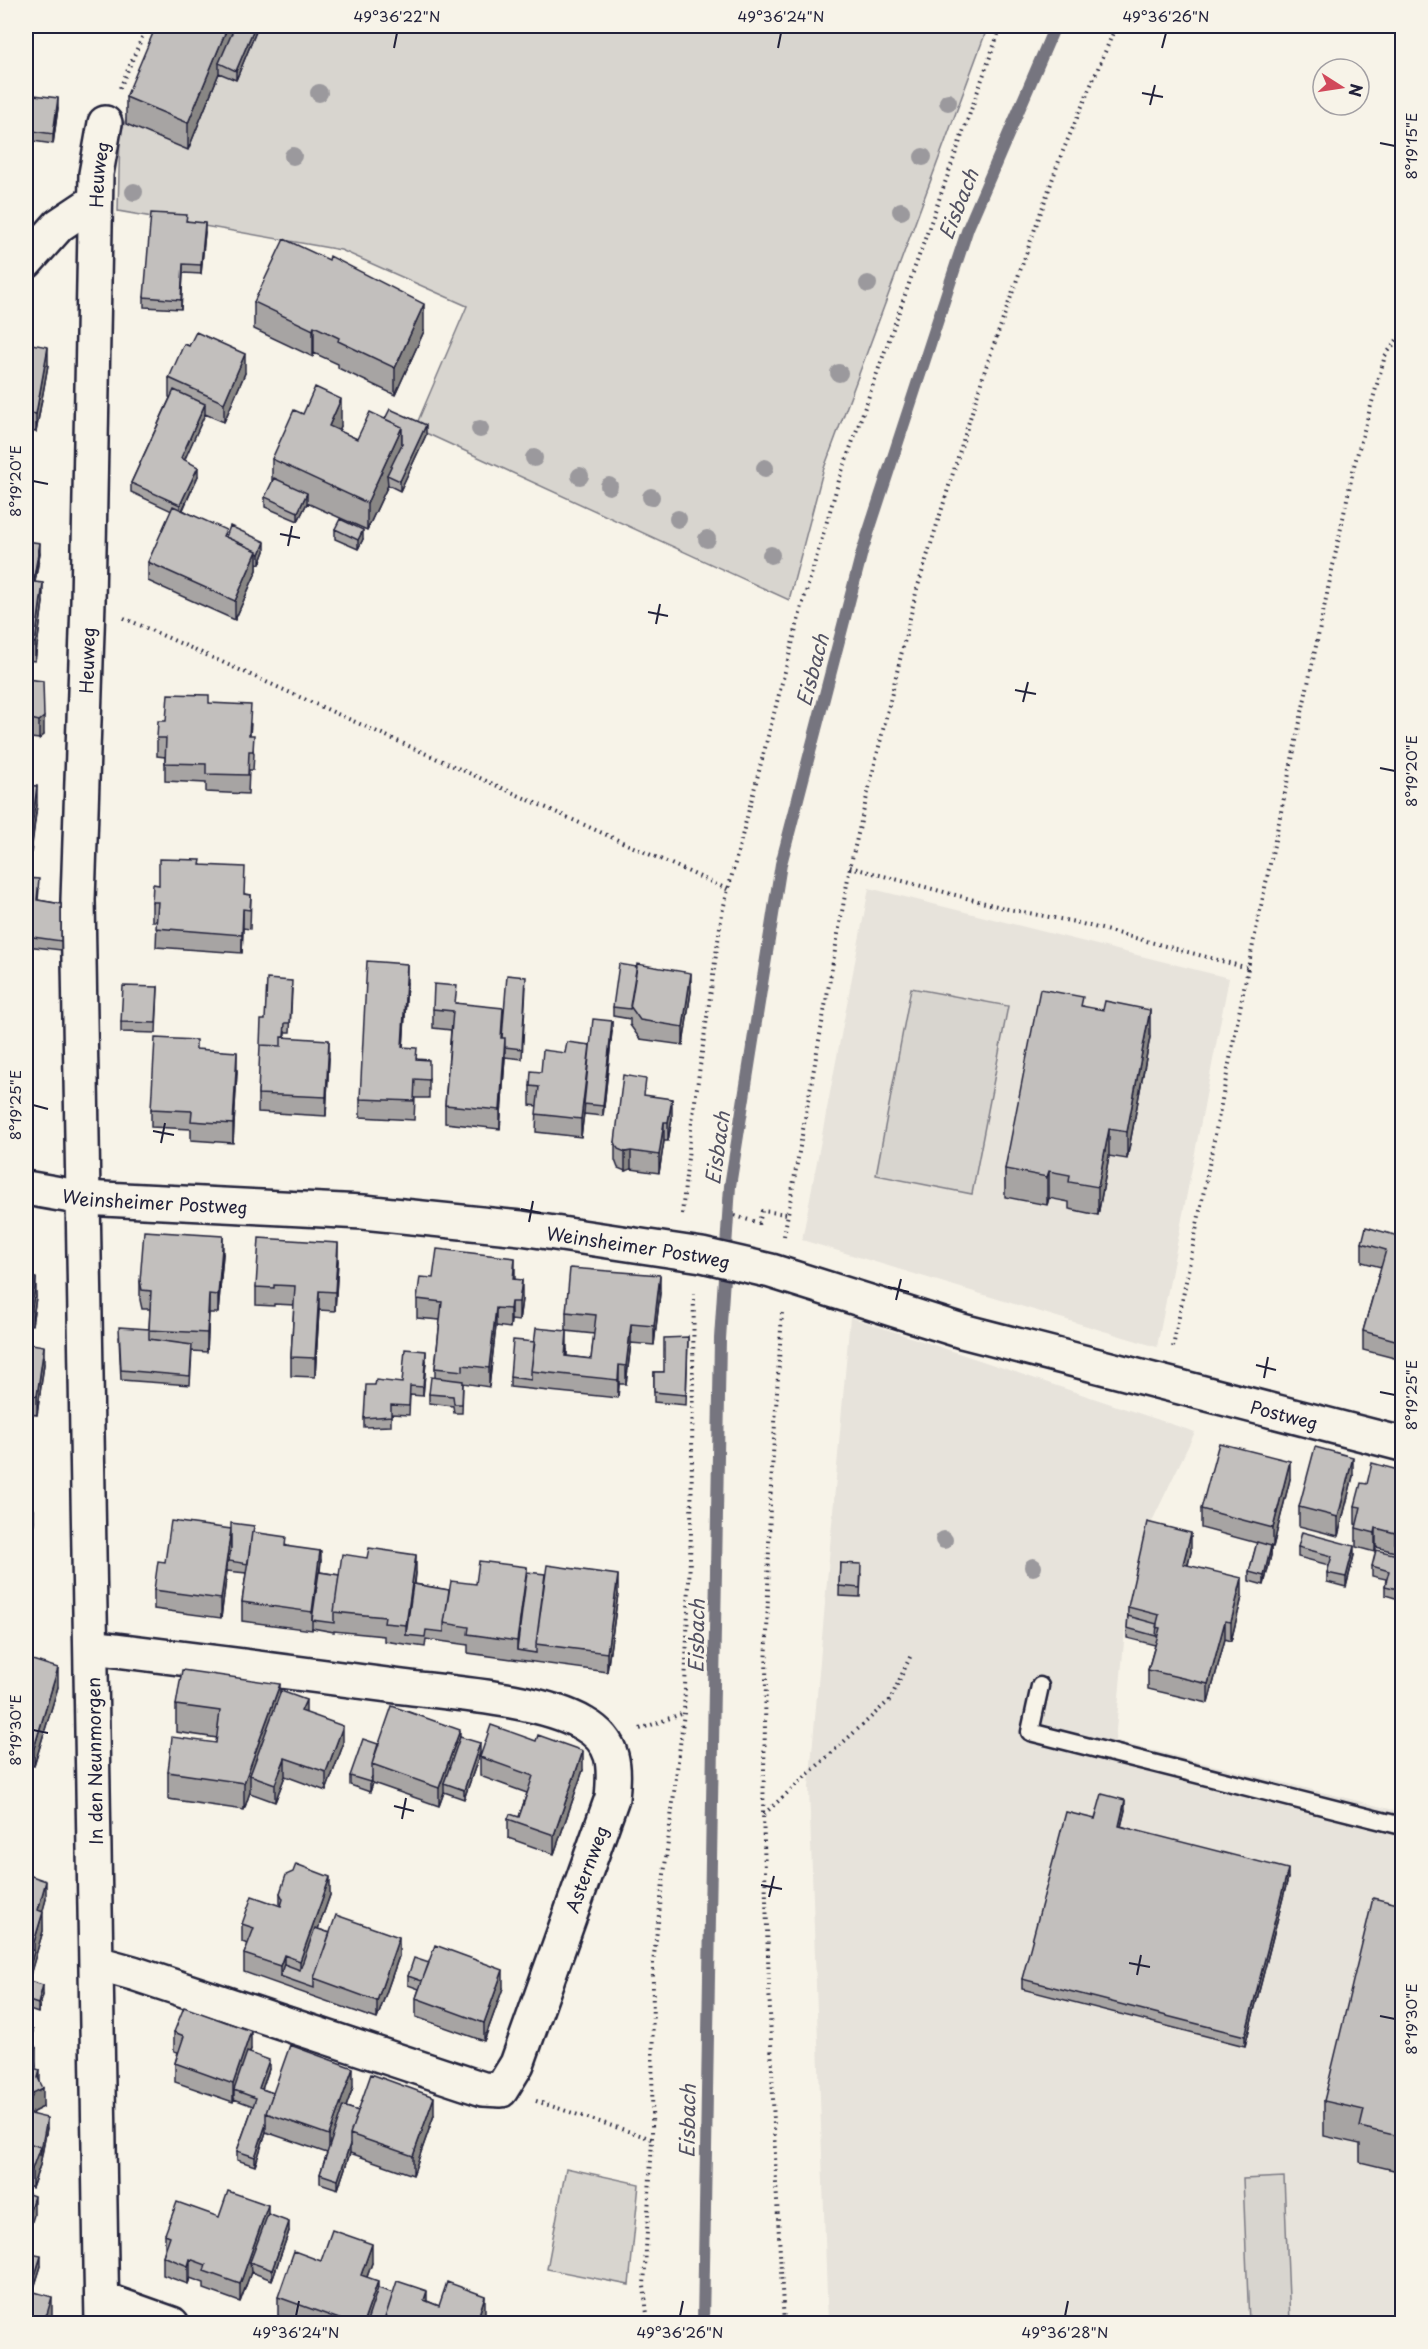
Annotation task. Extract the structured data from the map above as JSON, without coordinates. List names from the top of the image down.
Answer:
{
  "streets": {
    "street": [
      "Heuweg",
      "Weinsheimer Postweg",
      "Postweg",
      "In den Neunmorgen",
      "Asternweg"
    ]
  },
  "crossings": [
    ["Heuweg", "Weinsheimer Postweg"],
    ["Heuweg", "In den Neunmorgen"],
    ["Weinsheimer Postweg", "Postweg"],
    ["Weinsheimer Postweg", "In den Neunmorgen"]
  ],
  "water": ["Eisbach"],
  "north": "right",
  "coordinates": [
    "49°36'22\"N",
    "49°36'24\"N",
    "49°36'26\"N",
    "8°19'15\"E",
    "8°19'20\"E",
    "8°19'25\"E",
    "8°19'30\"E",
    "49°36'28\"N"
  ]
}
